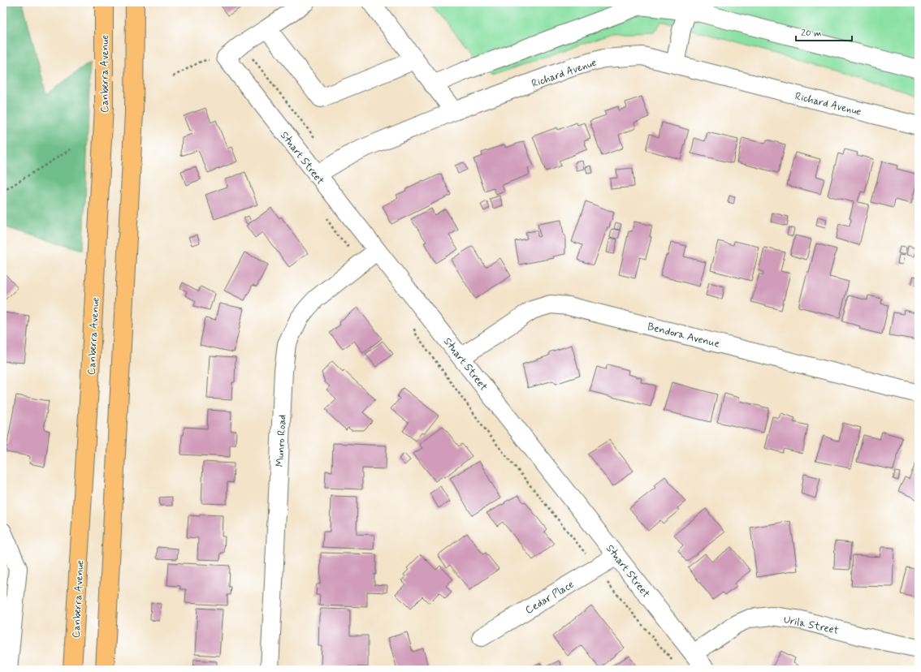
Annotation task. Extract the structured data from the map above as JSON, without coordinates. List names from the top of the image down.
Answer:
{
  "streets": {
    "highway": ["Canberra Avenue"],
    "street": [
      "Richard Avenue",
      "Stuart Street",
      "Bendora Avenue",
      "Munro Road",
      "Cedar Place",
      "Urila Street"
    ]
  },
  "crossings": [
    ["Richard Avenue", "Stuart Street"],
    ["Stuart Street", "Bendora Avenue"],
    ["Stuart Street", "Munro Road"],
    ["Stuart Street", "Cedar Place"],
    ["Stuart Street", "Urila Street"]
  ],
  "scale_bar": "20 m"
}
